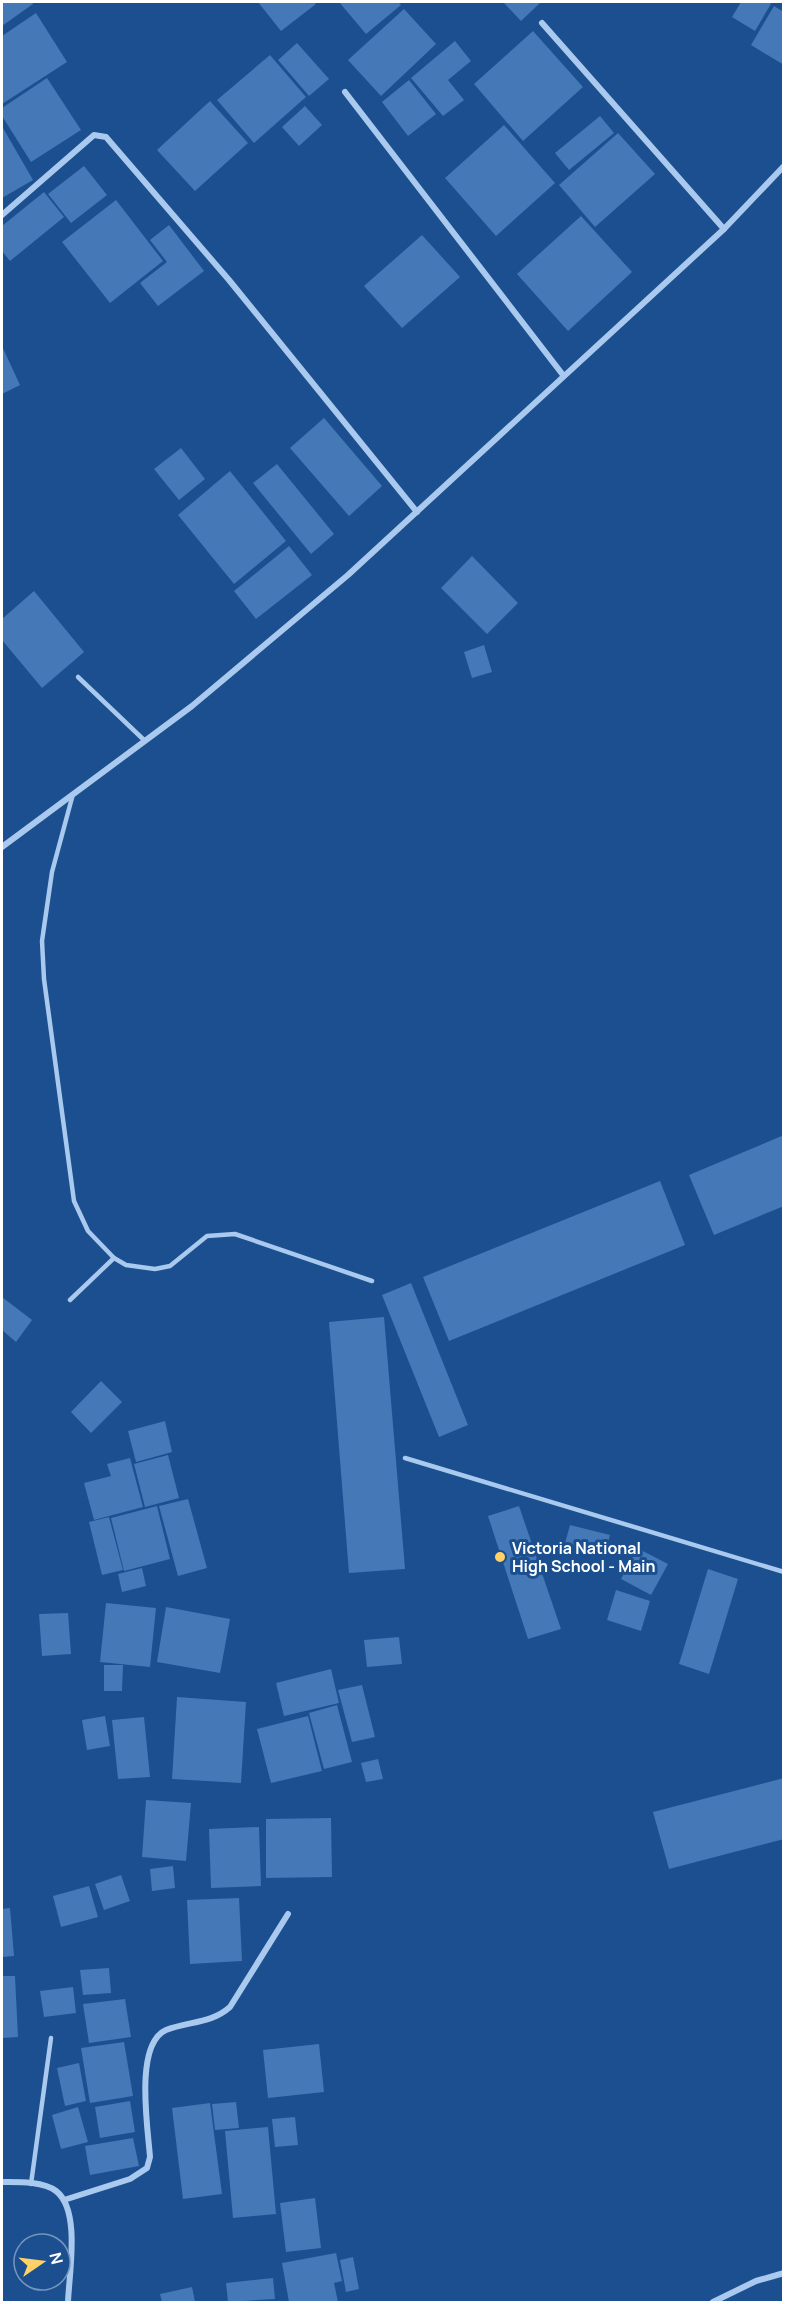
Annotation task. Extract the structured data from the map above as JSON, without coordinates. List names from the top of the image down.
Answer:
{
  "places": ["Victoria National High School - Main"],
  "north": "right"
}
